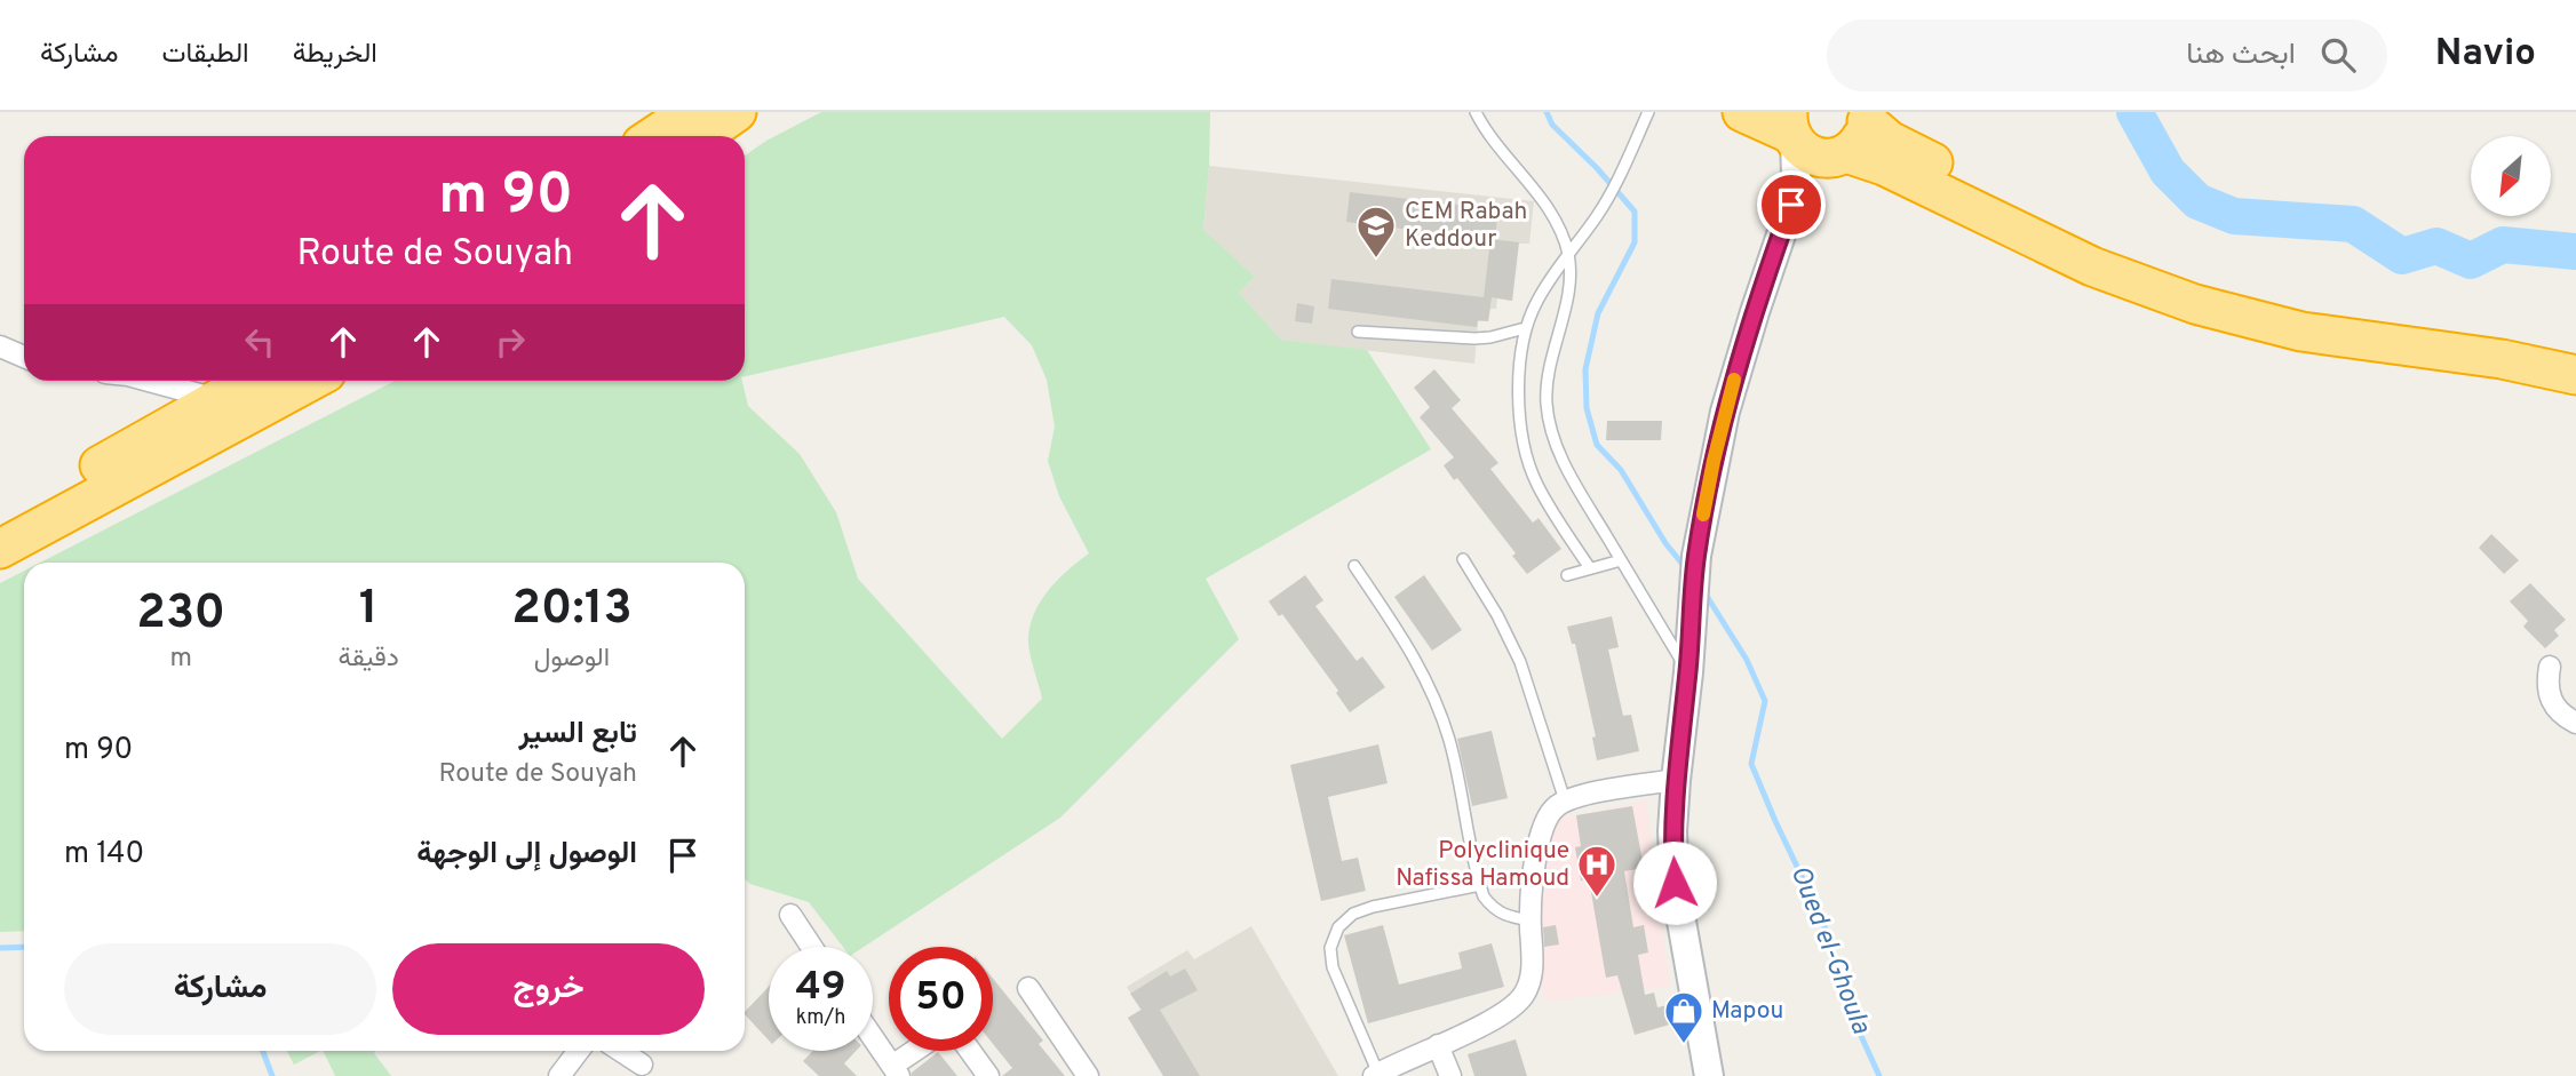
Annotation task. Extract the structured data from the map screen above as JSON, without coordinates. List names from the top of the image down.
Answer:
{
  "water": ["Oued el-Ghoula"],
  "places": {
    "school or university": ["CEM Rabah Keddour"],
    "hospital": ["Polyclinique Nafissa Hamoud"],
    "shop": ["Mapou"]
  },
  "north": "bottom left",
  "page": {
    "header": "Navio",
    "search": "ابحث هنا",
    "nav": ["الخريطة", "الطبقات", "مشاركة"],
    "turn": ["90 m", "Route de Souyah"],
    "eta": [
      "20:13",
      "الوصول",
      "1",
      "دقيقة",
      "230",
      "m"
    ],
    "list": [
      {
        "name": "تابع السير",
        "note": "Route de Souyah",
        "value": "90 m"
      },
      {
        "name": "الوصول إلى الوجهة",
        "value": "140 m"
      }
    ],
    "buttons": ["خروج", "مشاركة"],
    "speed": "49 km/h",
    "limit": "50"
  }
}
